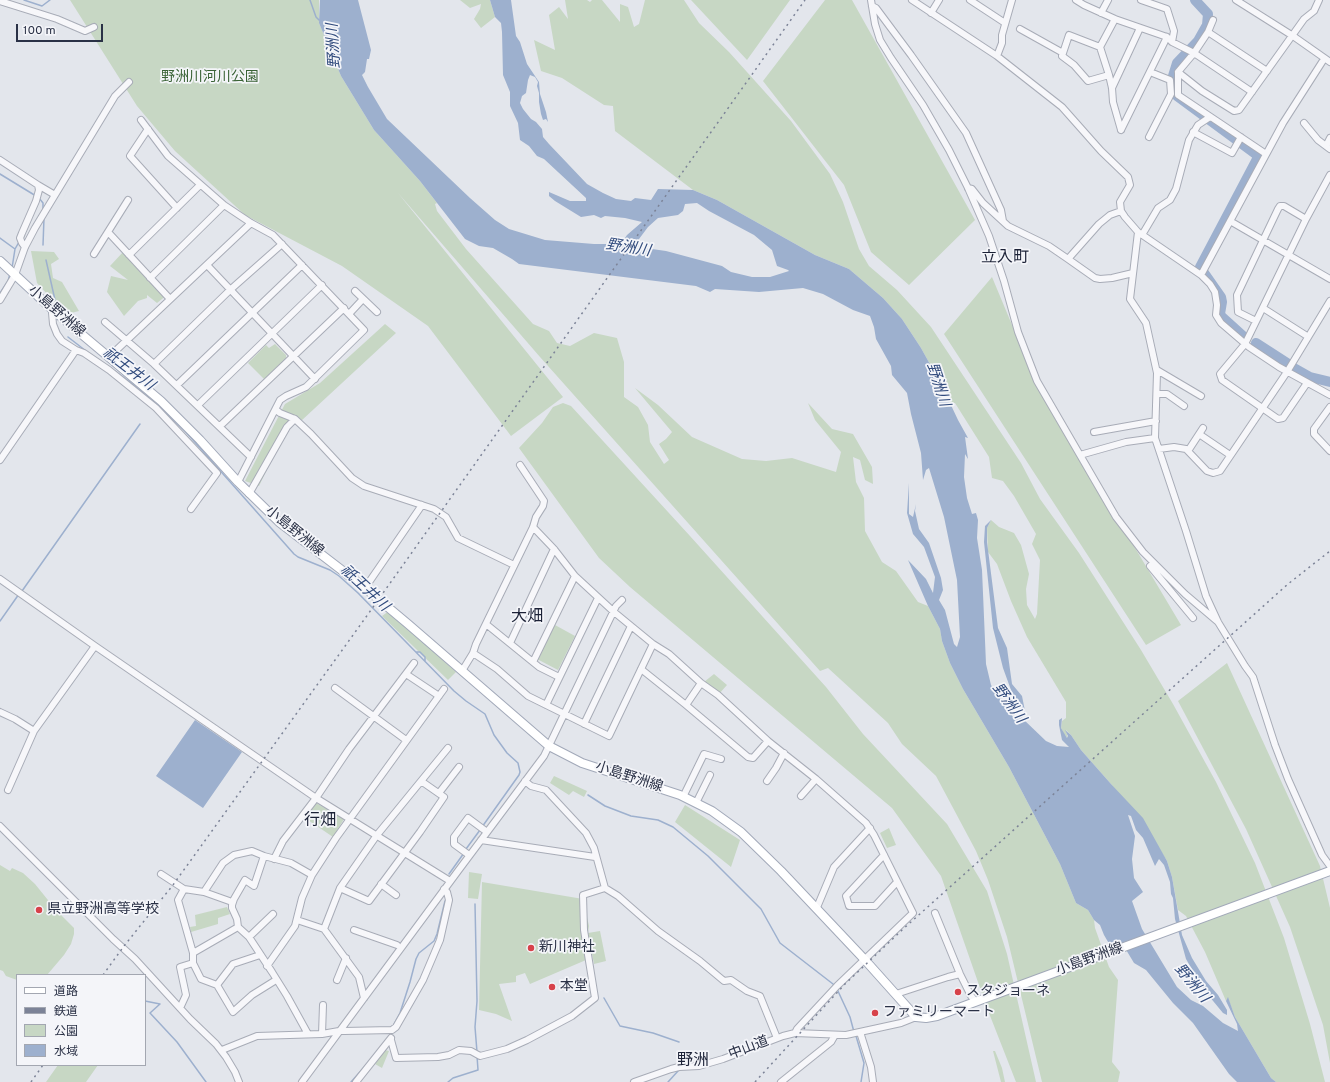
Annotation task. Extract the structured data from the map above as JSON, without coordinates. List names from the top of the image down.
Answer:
{
  "streets": {
    "main road": ["小島野洲線"],
    "street": ["中山道"]
  },
  "crossings": [
    ["小島野洲線", "中山道"]
  ],
  "districts": [
    "立入町",
    "大畑",
    "行畑",
    "野洲"
  ],
  "water": ["野洲川", "祇王井川"],
  "parks": ["野洲川河川公園"],
  "places": [
    "県立野洲高等学校",
    "新川神社",
    "本堂",
    "スタジョーネ",
    "ファミリーマート"
  ],
  "legend": [
    "道路",
    "鉄道",
    "公園",
    "水域"
  ],
  "scale_bar": "100 m"
}
